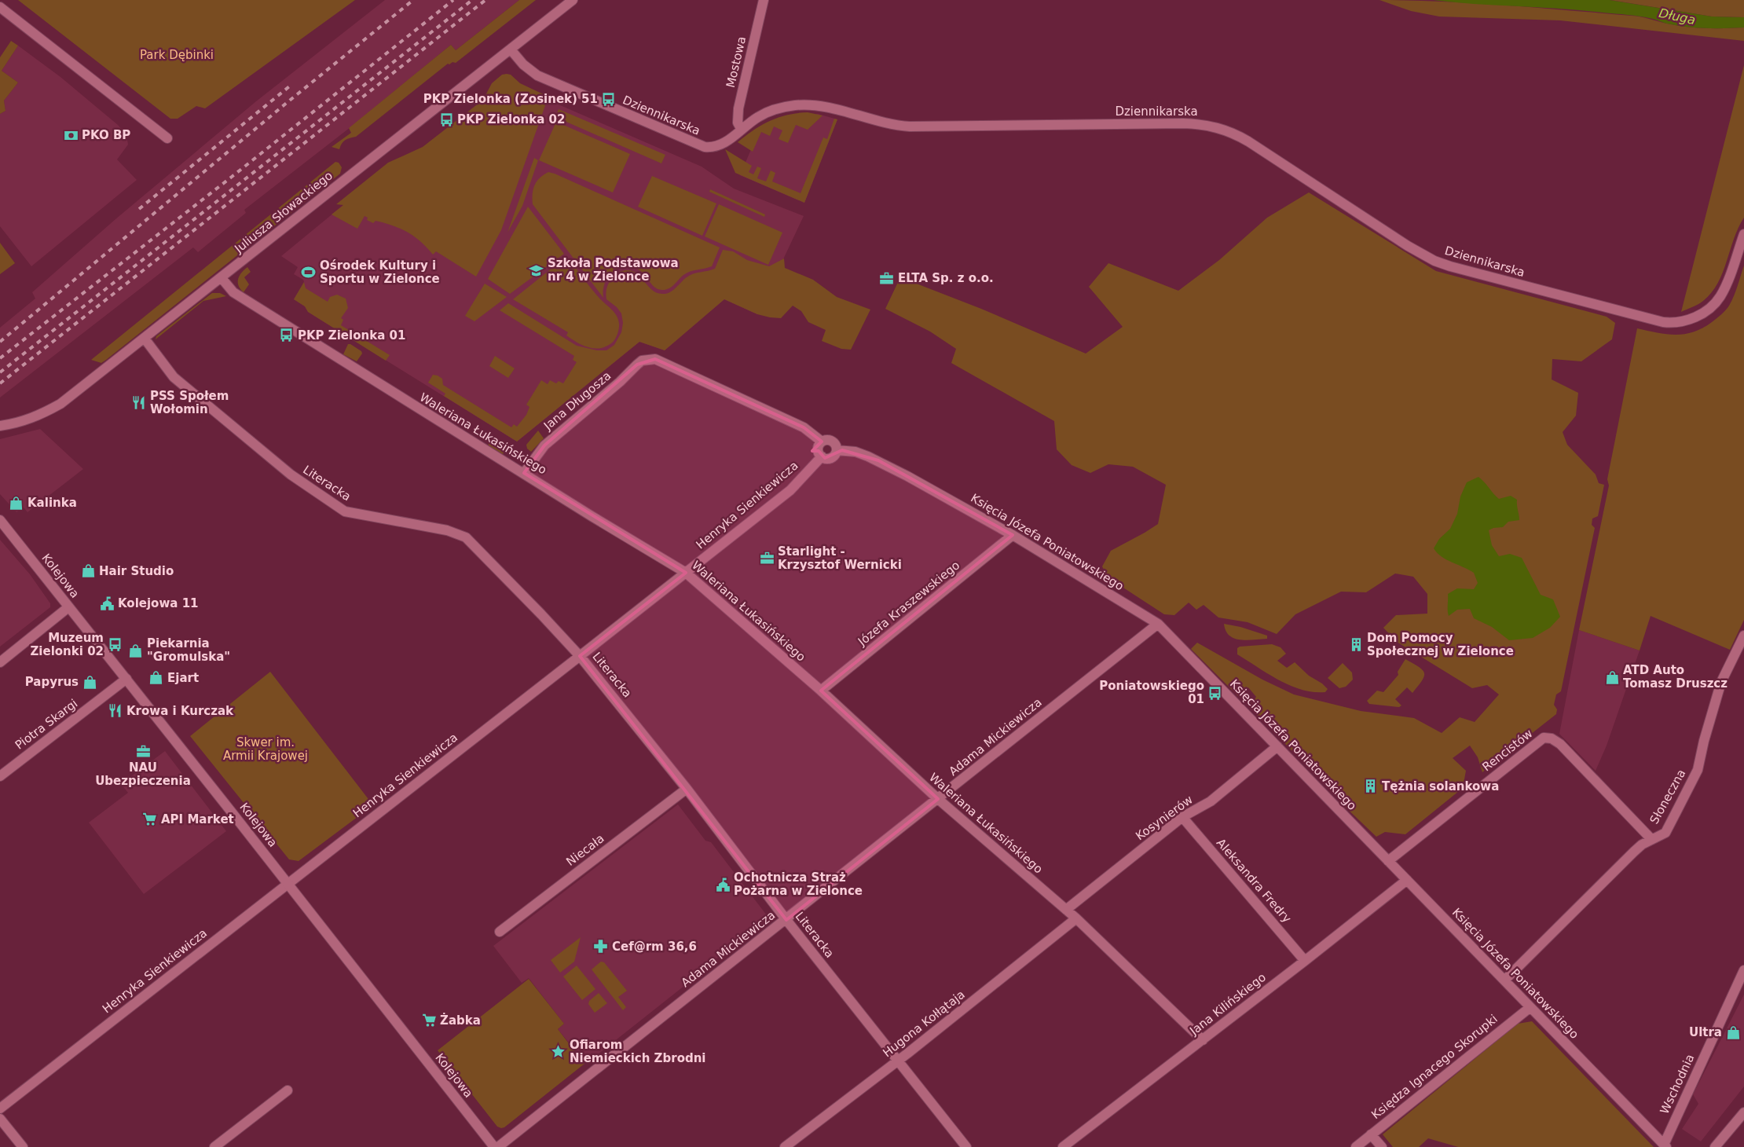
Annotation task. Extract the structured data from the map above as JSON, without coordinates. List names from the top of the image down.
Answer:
{
  "streets": {
    "street": [
      "Mostowa",
      "Dziennikarska",
      "Juliusza Słowackiego",
      "Jana Długosza",
      "Waleriana Łukasińskiego",
      "Literacka",
      "Henryka Sienkiewicza",
      "Księcia Józefa Poniatowskiego",
      "Kolejowa",
      "Józefa Kraszewskiego",
      "Piotra Skargi",
      "Adama Mickiewicza",
      "Rencistów",
      "Słoneczna",
      "Kosynierów",
      "Niecała",
      "Aleksandra Fredry",
      "Jana Kilińskiego",
      "Hugona Kołłątaja",
      "Księdza Ignacego Skorupki",
      "Wschodnia"
    ]
  },
  "crossings": [
    ["Mostowa", "Dziennikarska"],
    ["Dziennikarska", "Juliusza Słowackiego"],
    ["Juliusza Słowackiego", "Waleriana Łukasińskiego"],
    ["Juliusza Słowackiego", "Literacka"],
    ["Jana Długosza", "Waleriana Łukasińskiego"],
    ["Jana Długosza", "Henryka Sienkiewicza"],
    ["Jana Długosza", "Księcia Józefa Poniatowskiego"],
    ["Waleriana Łukasińskiego", "Henryka Sienkiewicza"],
    ["Waleriana Łukasińskiego", "Józefa Kraszewskiego"],
    ["Waleriana Łukasińskiego", "Adama Mickiewicza"],
    ["Waleriana Łukasińskiego", "Kosynierów"],
    ["Waleriana Łukasińskiego", "Jana Kilińskiego"],
    ["Waleriana Łukasińskiego", "Hugona Kołłątaja"],
    ["Literacka", "Henryka Sienkiewicza"],
    ["Literacka", "Adama Mickiewicza"],
    ["Literacka", "Niecała"],
    ["Literacka", "Hugona Kołłątaja"],
    ["Henryka Sienkiewicza", "Księcia Józefa Poniatowskiego"],
    ["Henryka Sienkiewicza", "Kolejowa"],
    ["Księcia Józefa Poniatowskiego", "Józefa Kraszewskiego"],
    ["Księcia Józefa Poniatowskiego", "Adama Mickiewicza"],
    ["Księcia Józefa Poniatowskiego", "Rencistów"],
    ["Księcia Józefa Poniatowskiego", "Słoneczna"],
    ["Księcia Józefa Poniatowskiego", "Kosynierów"],
    ["Księcia Józefa Poniatowskiego", "Jana Kilińskiego"],
    ["Księcia Józefa Poniatowskiego", "Księdza Ignacego Skorupki"],
    ["Księcia Józefa Poniatowskiego", "Wschodnia"],
    ["Kolejowa", "Piotra Skargi"],
    ["Rencistów", "Słoneczna"],
    ["Kosynierów", "Aleksandra Fredry"],
    ["Aleksandra Fredry", "Jana Kilińskiego"]
  ],
  "water": ["Długa"],
  "parks": ["Park Dębinki", "Skwer im. Armii Krajowej"],
  "places": {
    "bus stop": [
      "PKP Zielonka (Zosinek) 51",
      "PKP Zielonka 02",
      "PKP Zielonka 01",
      "Muzeum Zielonki 02",
      "Poniatowskiego 01"
    ],
    "bank": ["PKO BP"],
    "school or university": ["Szkoła Podstawowa nr 4 w Zielonce"],
    "sports": ["Ośrodek Kultury i Sportu w Zielonce"],
    "office": ["ELTA Sp. z o.o.", "Starlight - Krzysztof Wernicki", "NAU Ubezpieczenia"],
    "restaurant": ["PSS Społem Wołomin", "Krowa i Kurczak"],
    "shop": [
      "Kalinka",
      "Hair Studio",
      "Piekarnia \"Gromulska\"",
      "ATD Auto Tomasz Druszcz",
      "Ejart",
      "Papyrus",
      "Ultra"
    ],
    "public building": ["Kolejowa 11", "Ochotnicza Straż Pożarna w Zielonce"],
    "building": ["Dom Pomocy Społecznej w Zielonce", "Tężnia solankowa"],
    "supermarket": ["API Market", "Żabka"],
    "pharmacy": ["Cef@rm 36,6"],
    "place": ["Ofiarom Niemieckich Zbrodni"]
  }
}
